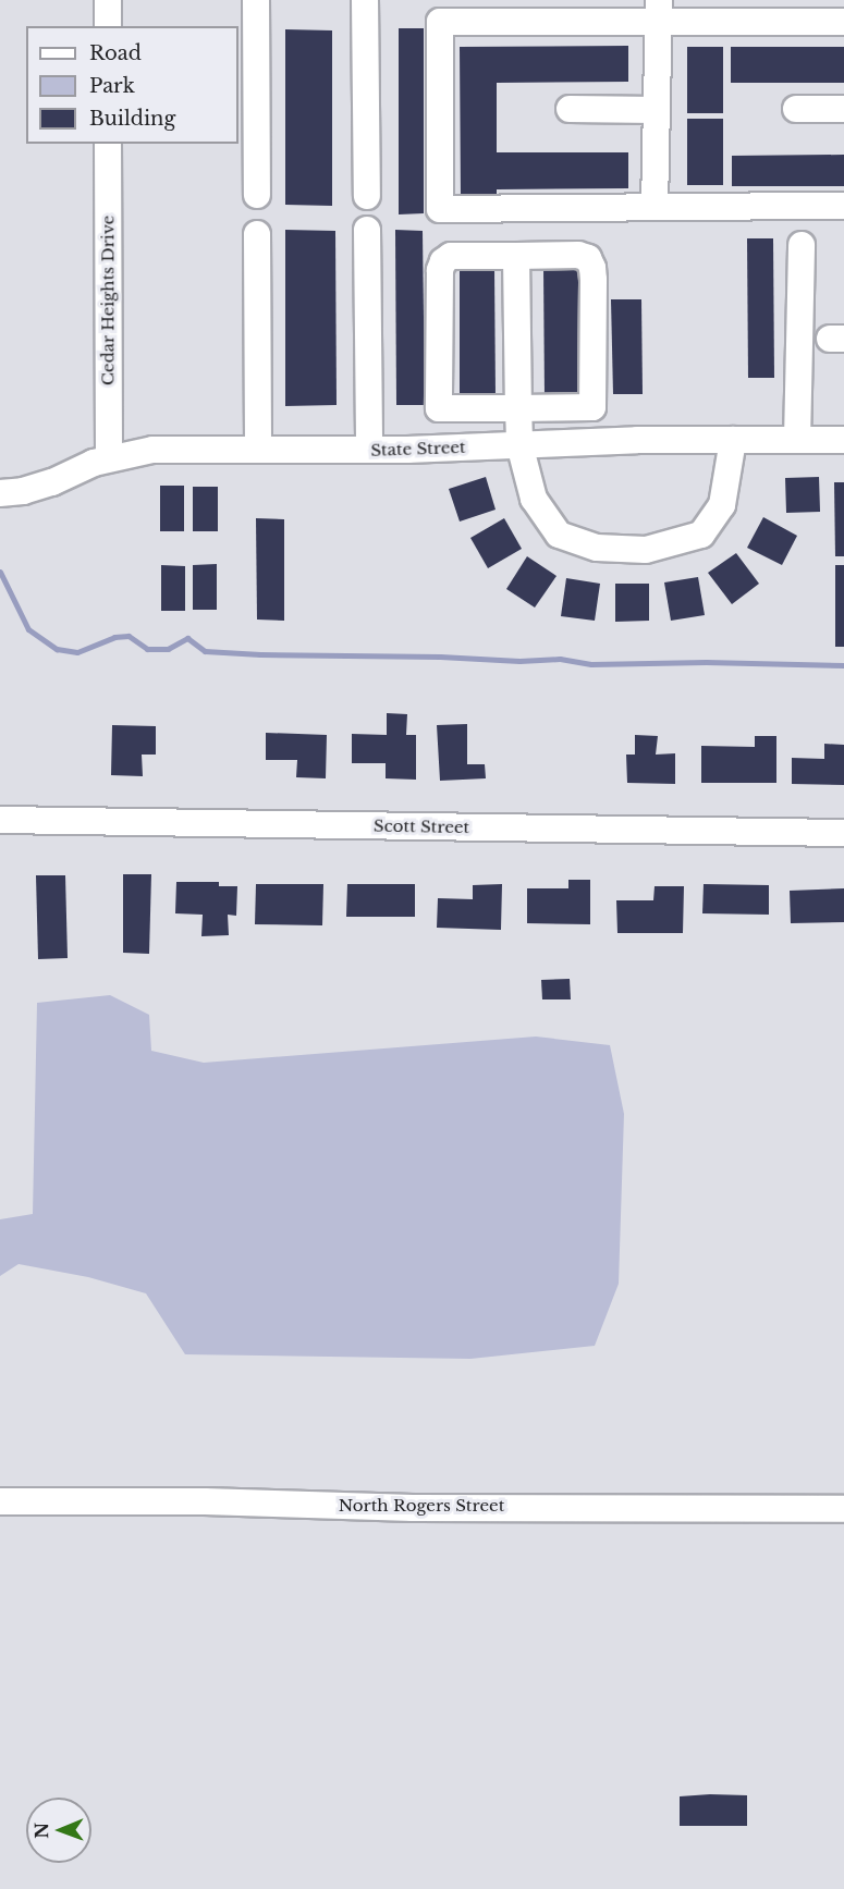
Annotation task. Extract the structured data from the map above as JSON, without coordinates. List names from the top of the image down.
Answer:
{
  "streets": {
    "street": [
      "Cedar Heights Drive",
      "State Street",
      "Scott Street",
      "North Rogers Street"
    ]
  },
  "crossings": [
    ["Cedar Heights Drive", "State Street"]
  ],
  "legend": ["Road", "Park", "Building"],
  "north": "left"
}
